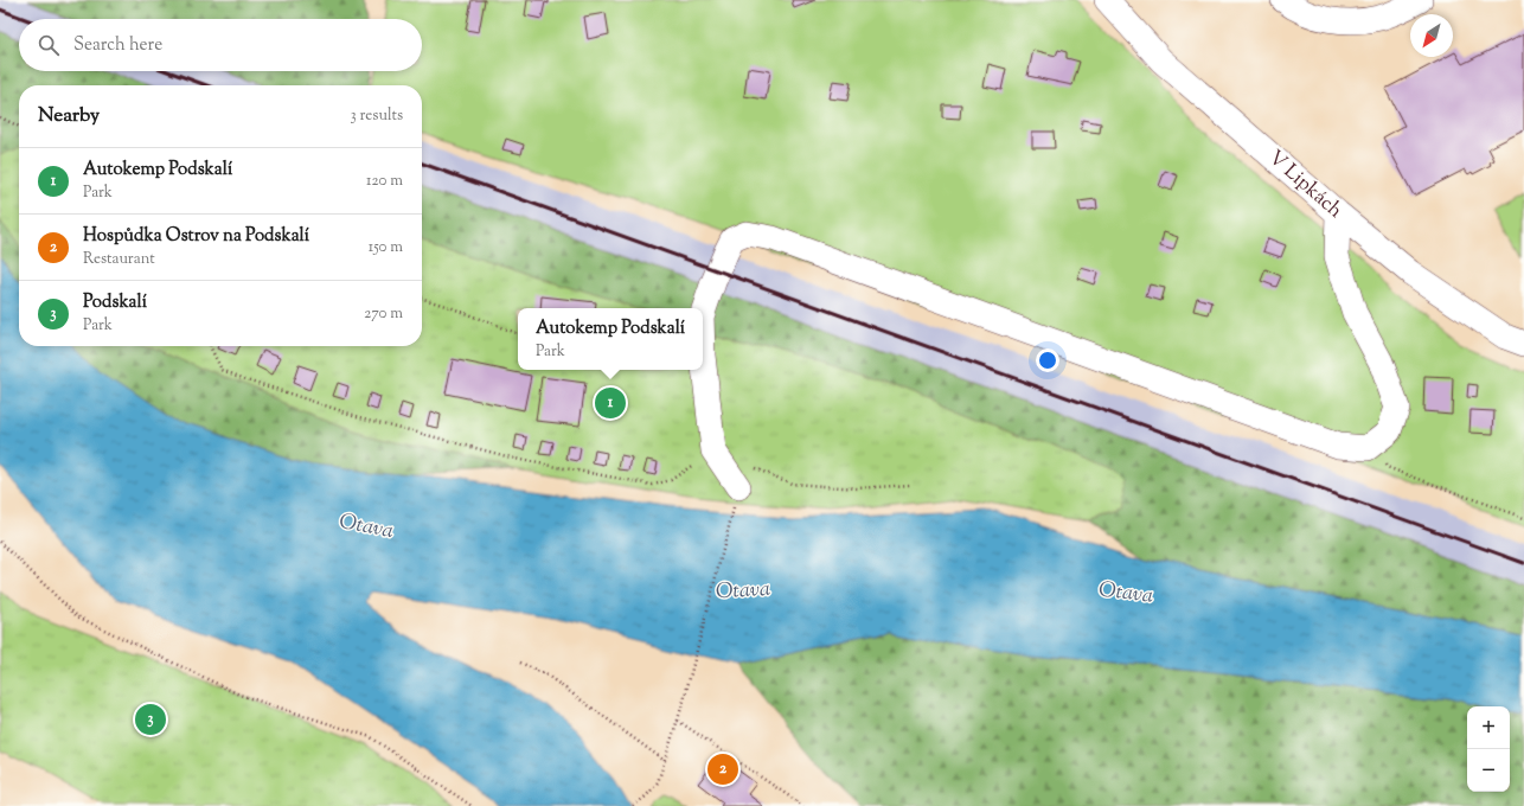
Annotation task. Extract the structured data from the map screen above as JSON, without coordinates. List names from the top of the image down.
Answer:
{
  "streets": {
    "street": ["V Lipkách"]
  },
  "water": ["Otava"],
  "north": "bottom left",
  "page": {
    "search": "Search here",
    "heading": ["Nearby", "3 results"],
    "list": [
      {
        "mark": "1",
        "name": "Autokemp Podskalí",
        "note": "Park",
        "value": "120 m"
      },
      {
        "mark": "2",
        "name": "Hospůdka Ostrov na Podskalí",
        "note": "Restaurant",
        "value": "150 m"
      },
      {
        "mark": "3",
        "name": "Podskalí",
        "note": "Park",
        "value": "270 m"
      }
    ],
    "popup": ["Autokemp Podskalí", "Park"],
    "pins": ["1", "3", "2"],
    "map_buttons": ["+", "−"]
  }
}
